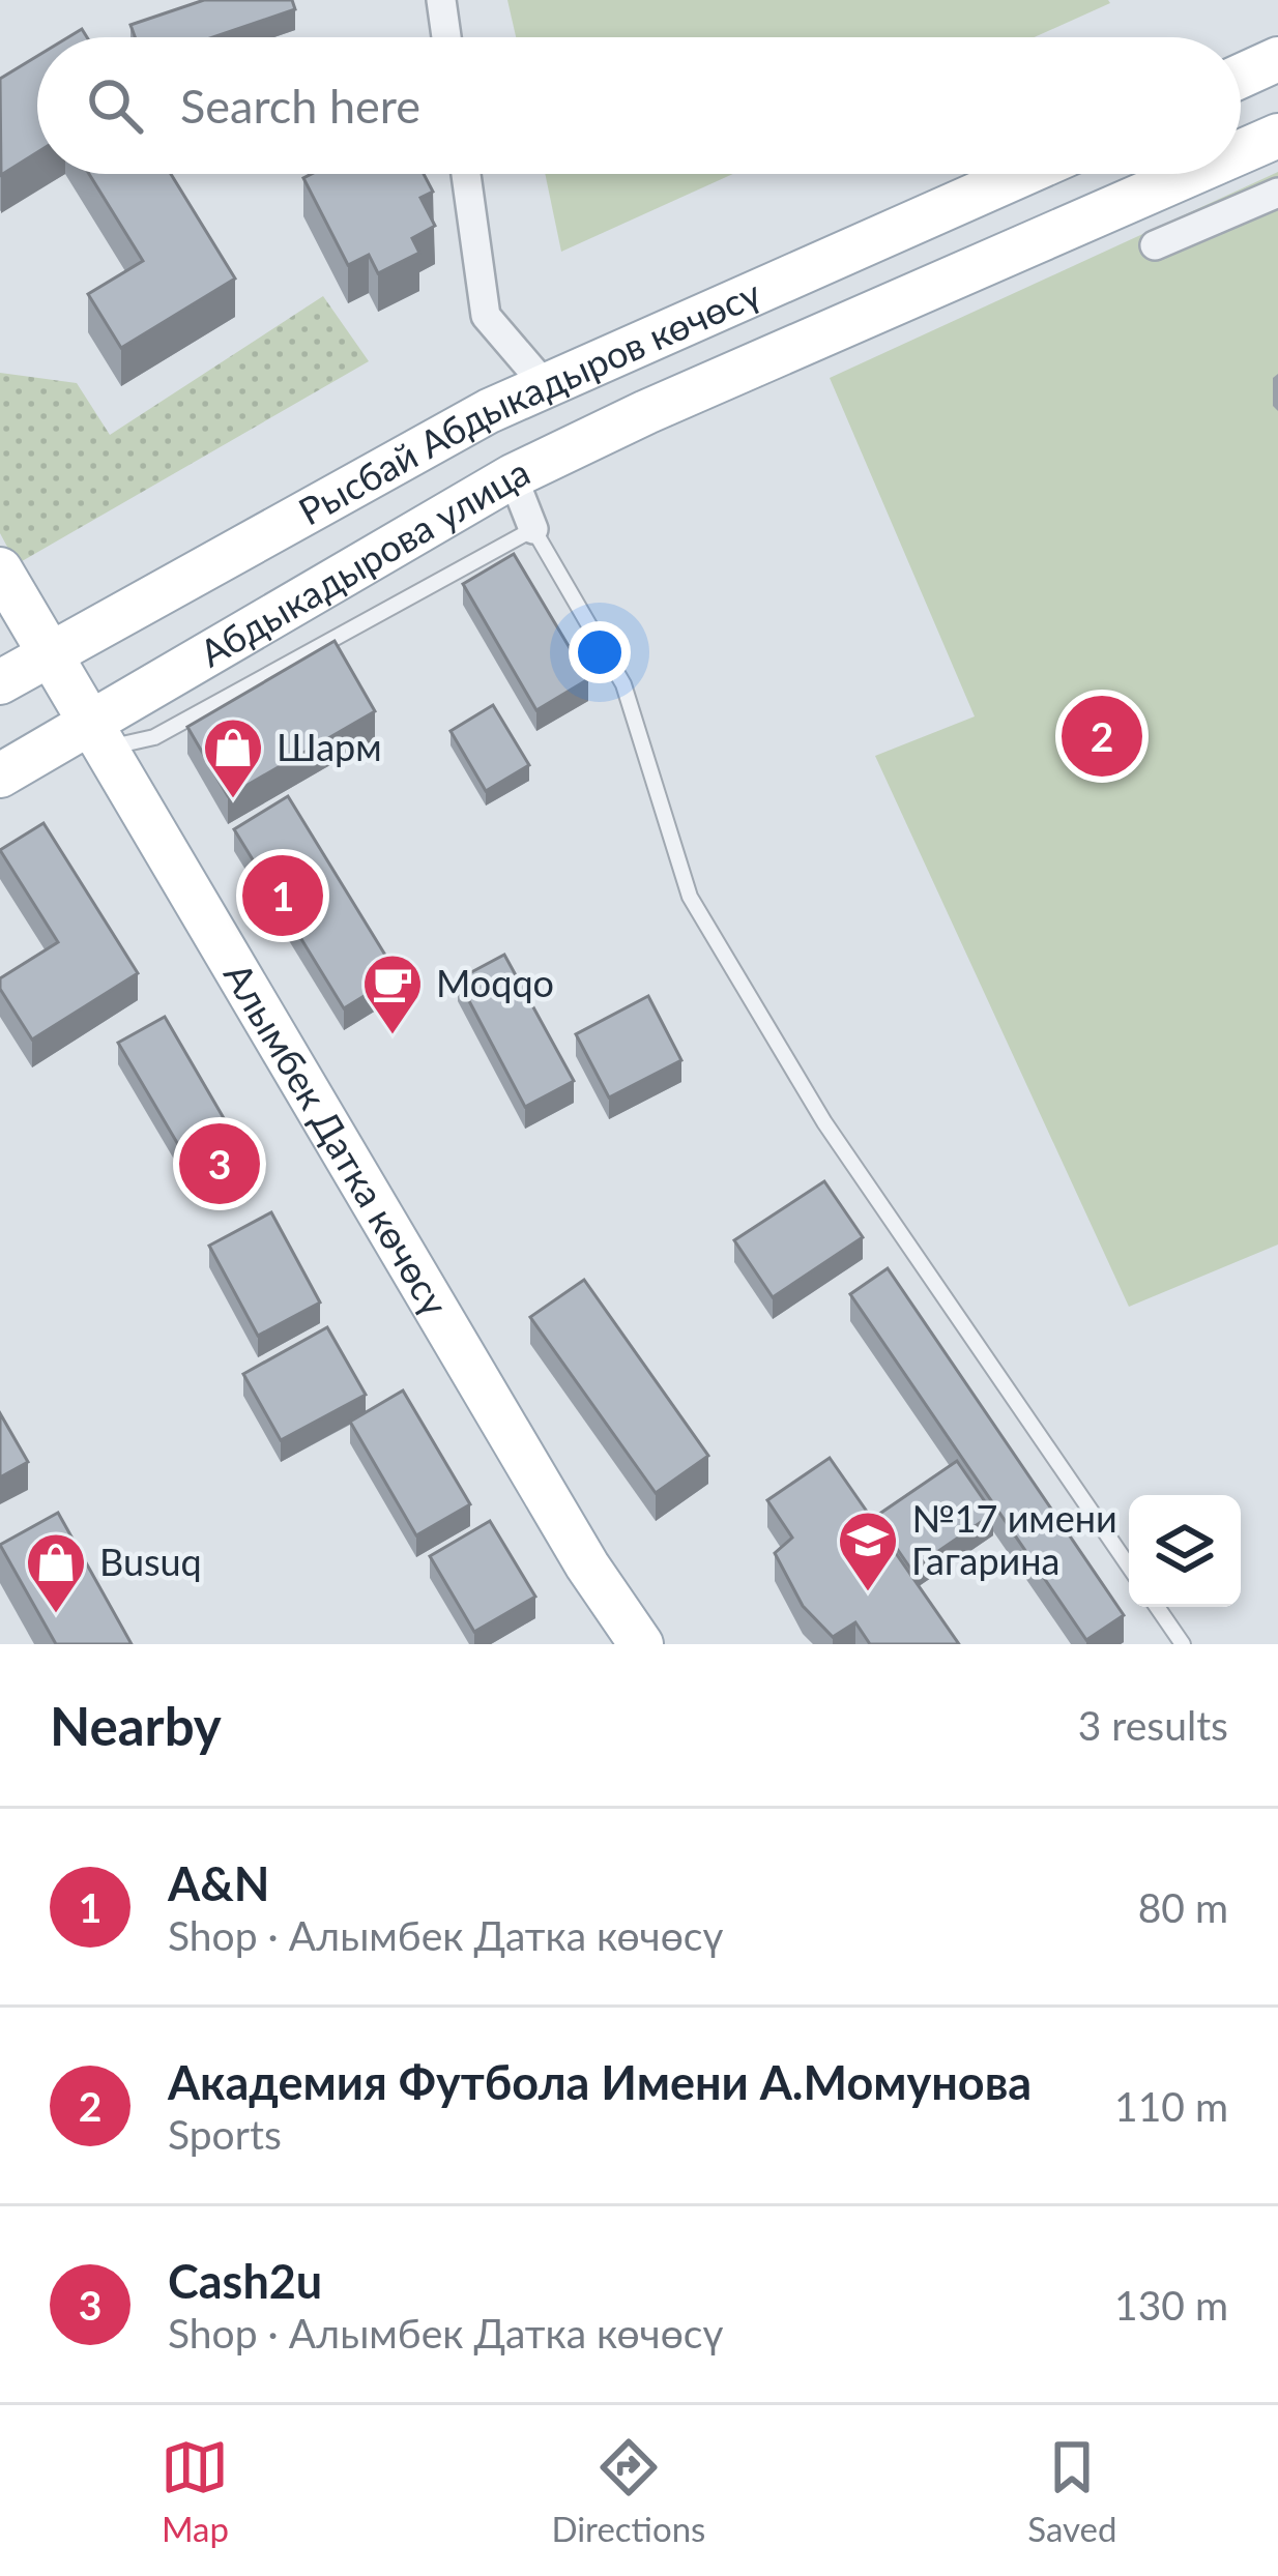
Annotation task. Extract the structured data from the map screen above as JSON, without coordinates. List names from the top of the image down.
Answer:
{
  "streets": {
    "main road": ["Рысбай Абдыкадыров көчөсү", "Абдыкадырова улица", "Алымбек Датка көчөсү"]
  },
  "crossings": [
    ["Рысбай Абдыкадыров көчөсү", "Абдыкадырова улица"],
    ["Рысбай Абдыкадыров көчөсү", "Алымбек Датка көчөсү"],
    ["Абдыкадырова улица", "Алымбек Датка көчөсү"]
  ],
  "places": {
    "shop": ["Шарм", "Busuq"],
    "cafe": ["Moqqo"],
    "school or university": ["№17 имени Гагарина"]
  },
  "page": {
    "search": "Search here",
    "pins": ["2", "1", "3"],
    "heading": ["Nearby", "3 results"],
    "list": [
      {
        "mark": "1",
        "name": "A&N",
        "note": "Shop · Алымбек Датка көчөсү",
        "value": "80 m"
      },
      {
        "mark": "2",
        "name": "Академия Футбола Имени А.Момунова",
        "note": "Sports",
        "value": "110 m"
      },
      {
        "mark": "3",
        "name": "Cash2u",
        "note": "Shop · Алымбек Датка көчөсү",
        "value": "130 m"
      }
    ],
    "nav": ["Map", "Directions", "Saved"]
  }
}
